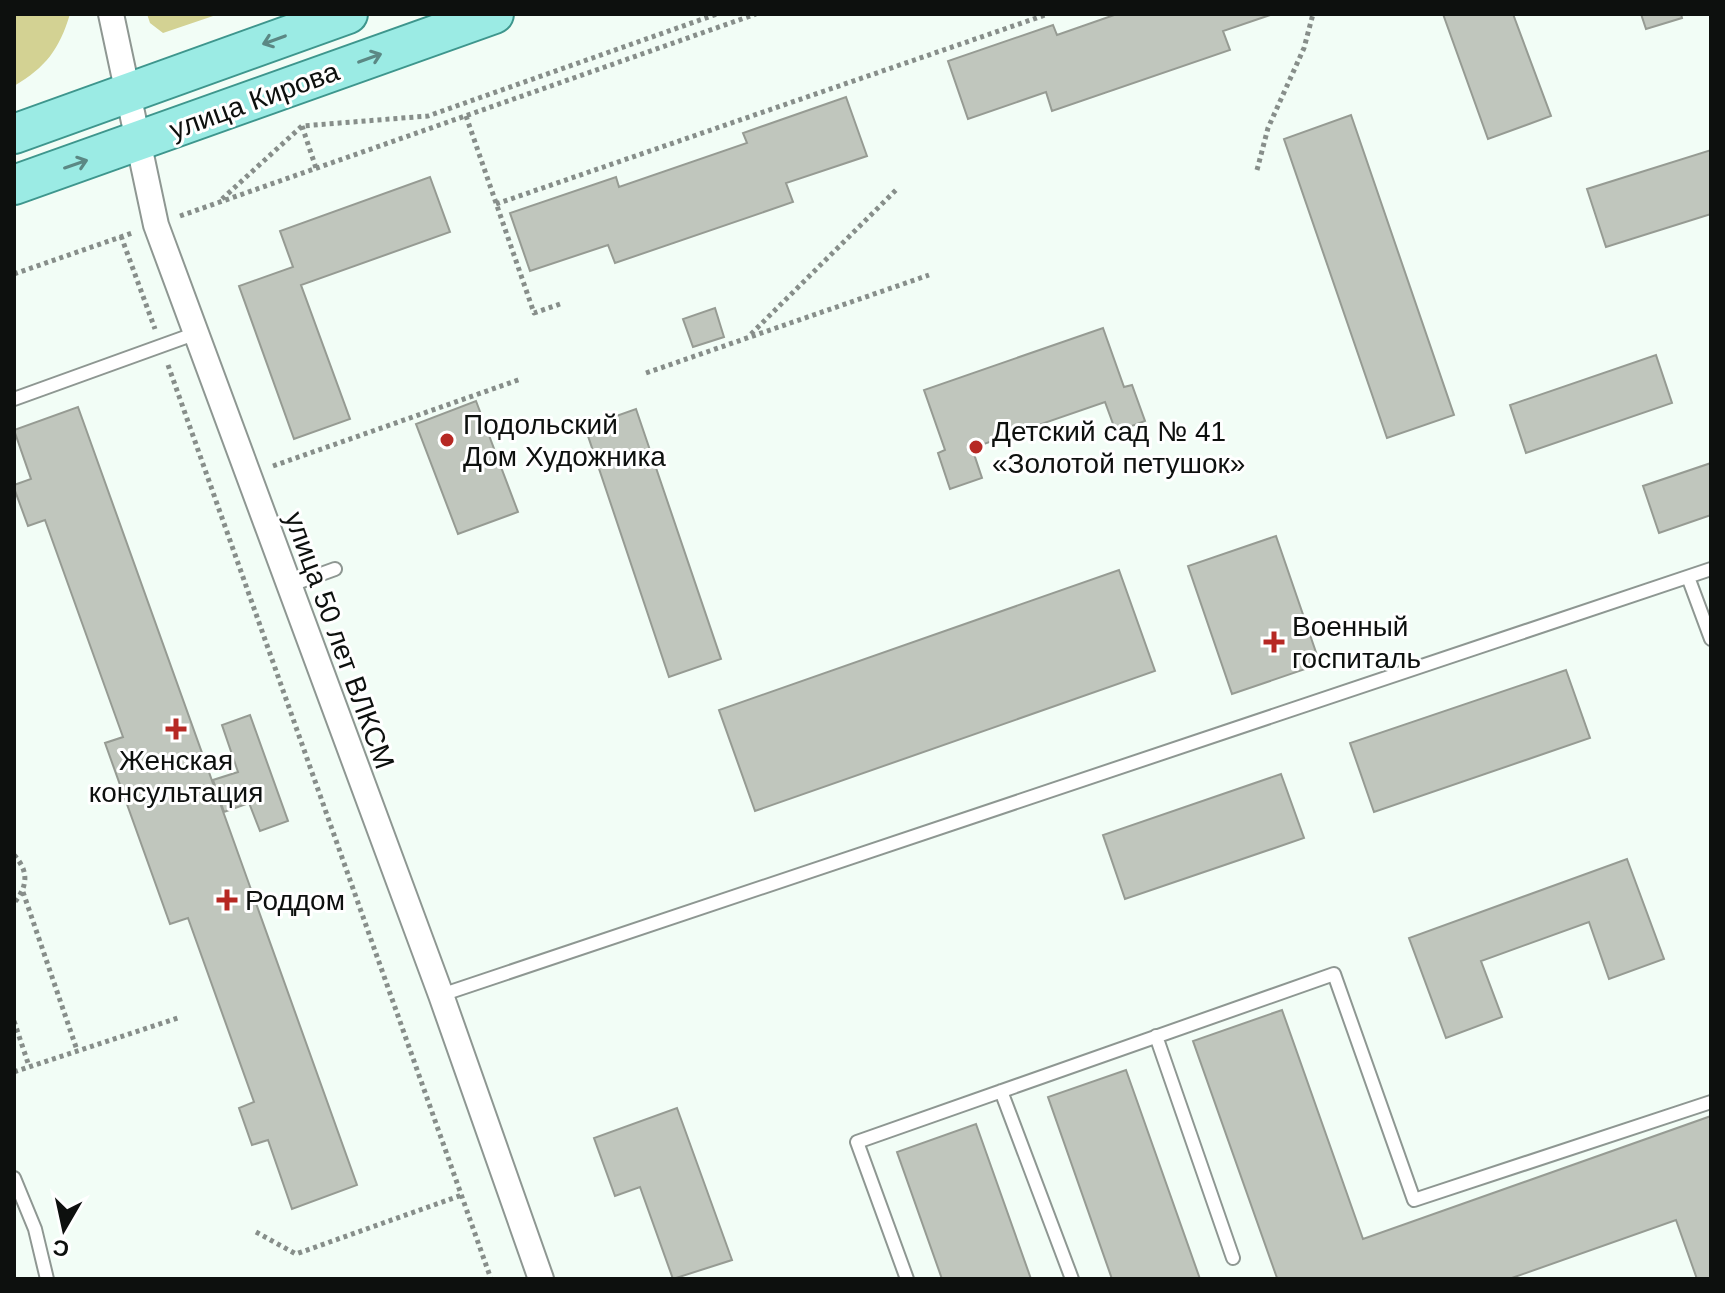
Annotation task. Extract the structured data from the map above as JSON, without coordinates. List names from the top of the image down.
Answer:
{
  "streets": {
    "main road": ["улица Кирова"],
    "street": ["улица 50 лет ВЛКСМ"]
  },
  "crossings": [
    ["улица Кирова", "улица 50 лет ВЛКСМ"]
  ],
  "places": {
    "other": ["Подольский Дом Художника", "Детский сад № 41 «Золотой петушок»"],
    "health": ["Военный госпиталь", "Женская консультация", "Роддом"]
  },
  "north": "bottom"
}
